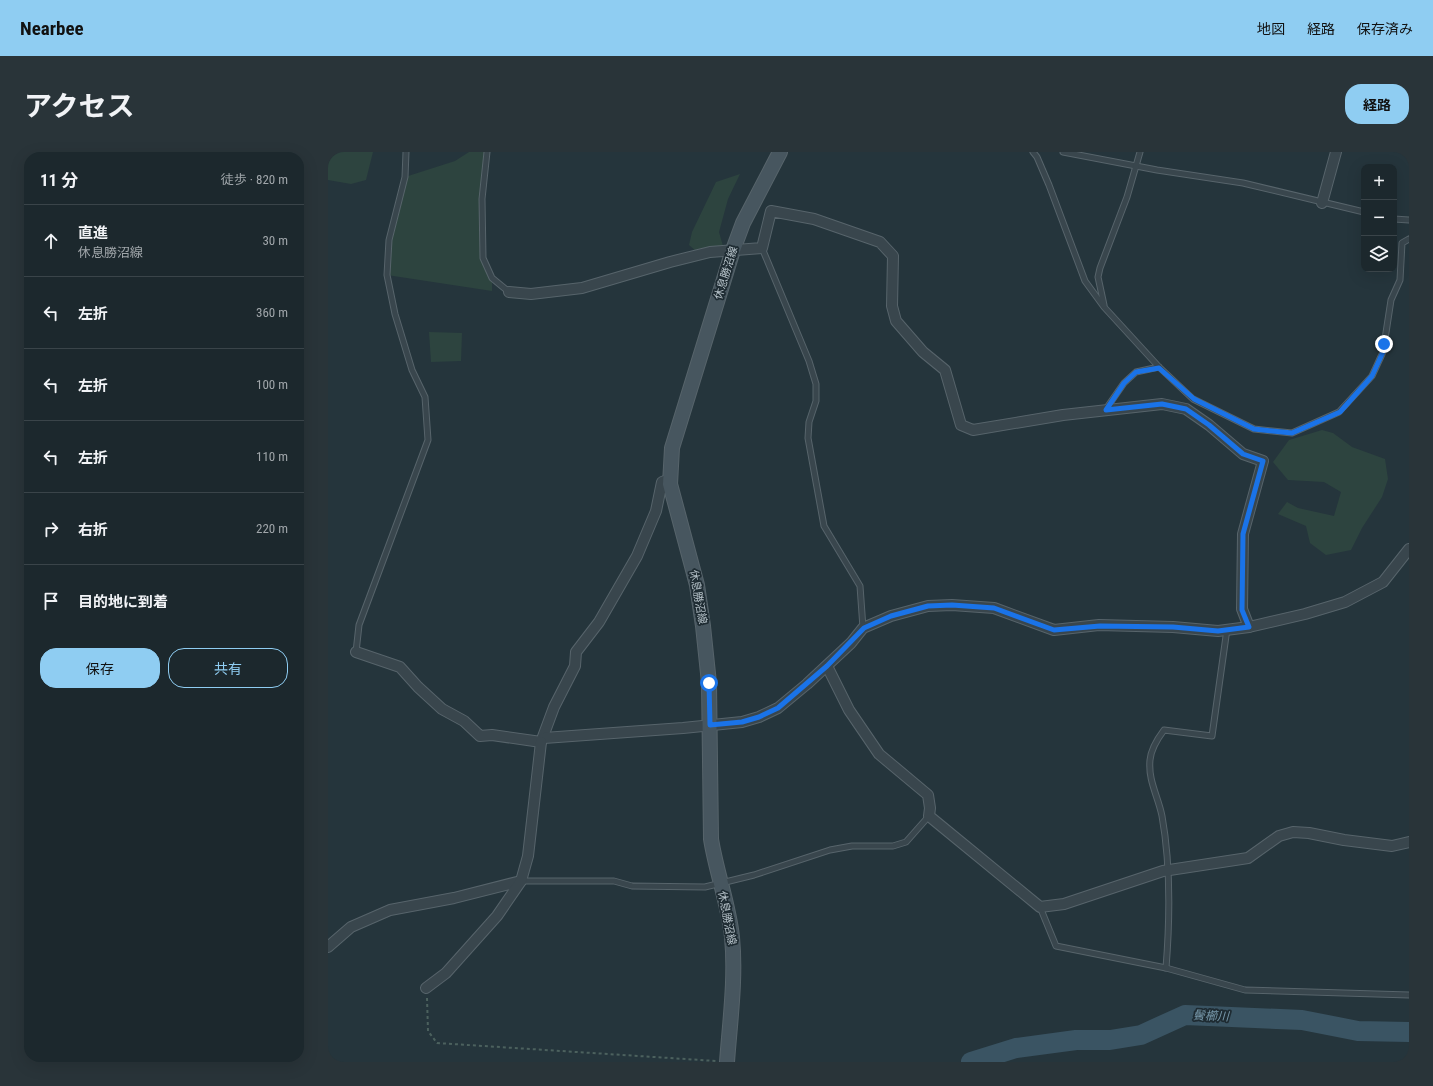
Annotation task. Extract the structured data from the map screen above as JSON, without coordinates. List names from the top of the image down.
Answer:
{
  "streets": {
    "main road": ["休息勝沼線"]
  },
  "water": ["鬢櫛川"],
  "page": {
    "header": "Nearbee",
    "nav": ["地図", "経路", "保存済み"],
    "title": "アクセス",
    "buttons": [
      "経路",
      ["保存", "共有"]
    ],
    "heading": ["11 分", "徒歩 · 820 m"],
    "map_buttons": ["+", "−"],
    "list": [
      ["直進", "休息勝沼線", "30 m"],
      ["左折", "360 m"],
      ["左折", "100 m"],
      ["左折", "110 m"],
      ["右折", "220 m"],
      "目的地に到着"
    ]
  }
}
